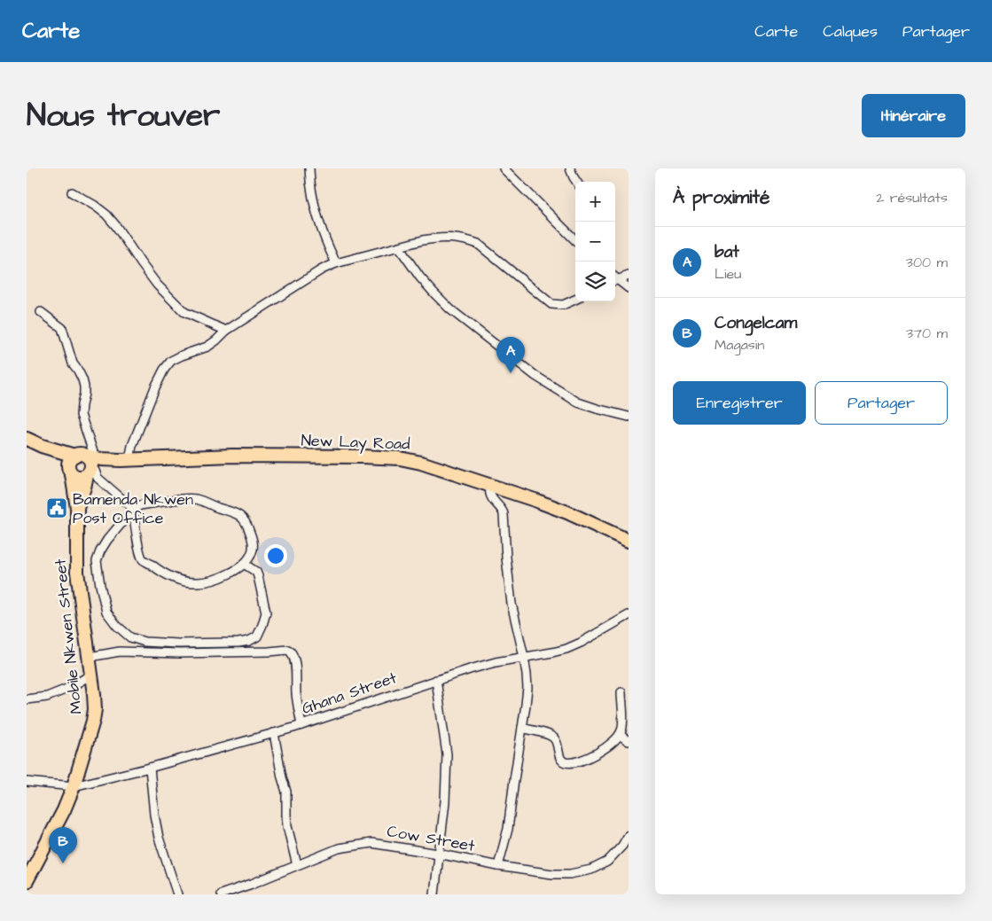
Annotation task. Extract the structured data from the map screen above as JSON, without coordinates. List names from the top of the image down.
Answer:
{
  "streets": {
    "highway": ["New Lay Road", "Mobile Nkwen Street"],
    "street": ["Ghana Street", "Cow Street"]
  },
  "crossings": [
    ["Mobile Nkwen Street", "Ghana Street"]
  ],
  "places": {
    "public building": ["Bamenda Nkwen Post Office"]
  },
  "page": {
    "header": "Carte",
    "nav": ["Carte", "Calques", "Partager"],
    "title": "Nous trouver",
    "buttons": [
      "Itinéraire",
      ["Enregistrer", "Partager"]
    ],
    "heading": ["À proximité", "2 résultats"],
    "map_buttons": ["+", "−"],
    "list": [
      {
        "mark": "A",
        "name": "bat",
        "note": "Lieu",
        "value": "300 m"
      },
      {
        "mark": "B",
        "name": "Congelcam",
        "note": "Magasin",
        "value": "370 m"
      }
    ],
    "pins": ["A", "B"]
  }
}
